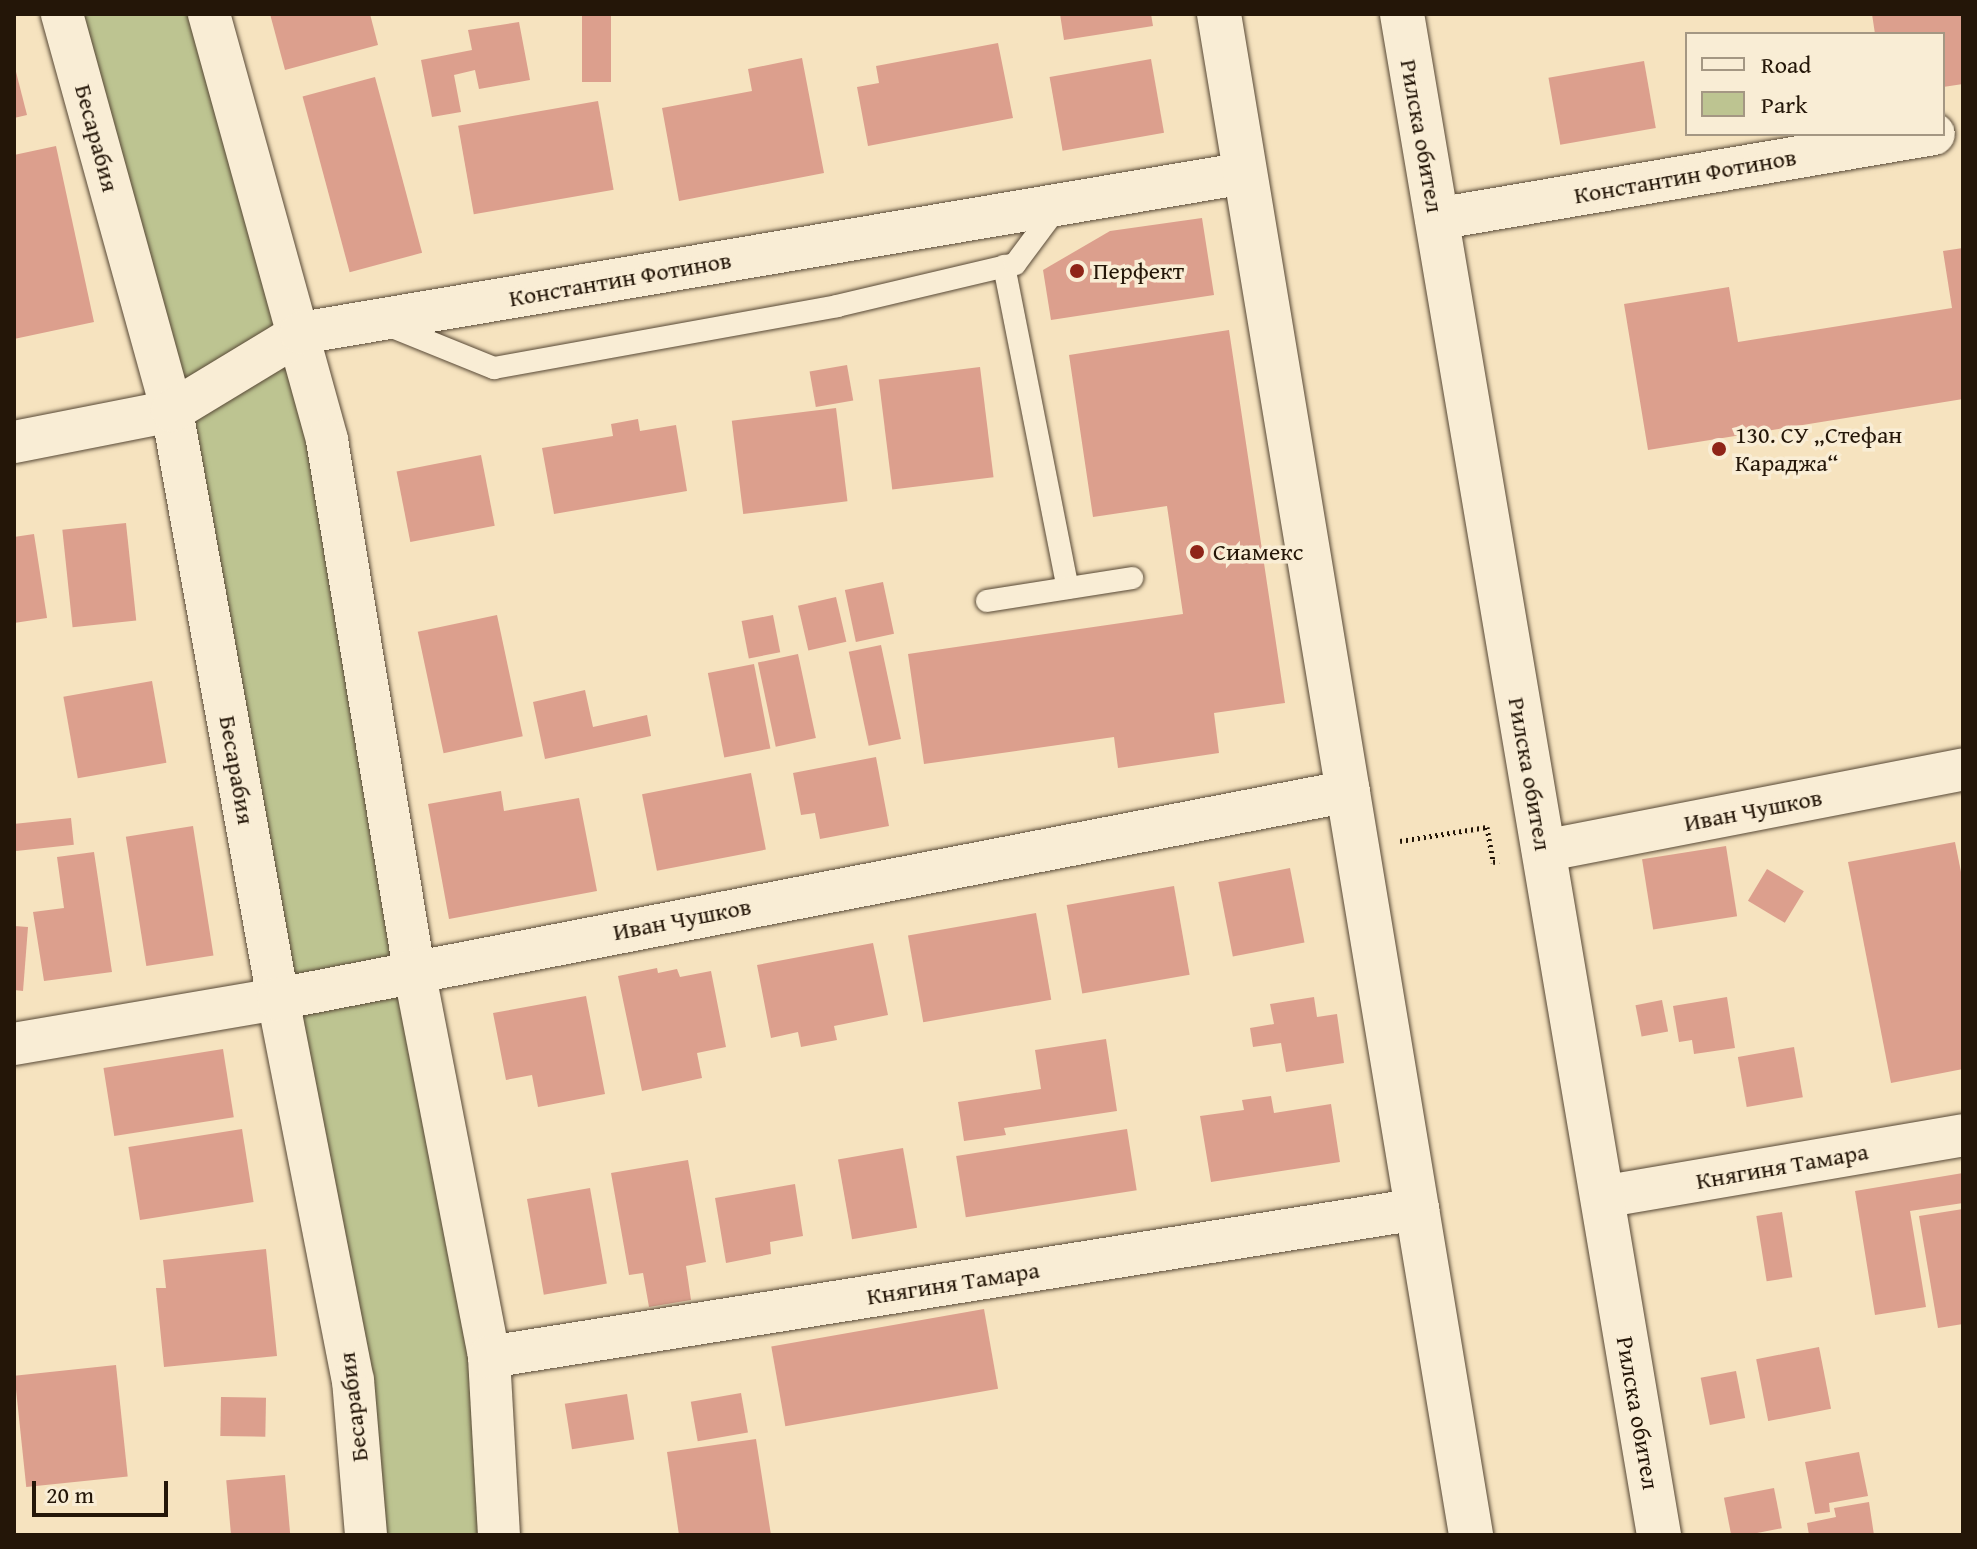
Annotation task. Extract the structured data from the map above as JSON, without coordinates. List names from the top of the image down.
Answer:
{
  "streets": {
    "street": [
      "Рилска обител",
      "Бесарабия",
      "Константин Фотинов",
      "Иван Чушков",
      "Княгиня Тамара"
    ]
  },
  "crossings": [
    ["Рилска обител", "Константин Фотинов"],
    ["Рилска обител", "Иван Чушков"],
    ["Рилска обител", "Княгиня Тамара"],
    ["Бесарабия", "Константин Фотинов"],
    ["Бесарабия", "Иван Чушков"]
  ],
  "places": ["Перфект", "130. СУ „Стефан Караджа“", "Сиамекс"],
  "legend": ["Road", "Park"],
  "scale_bar": "20 m"
}
